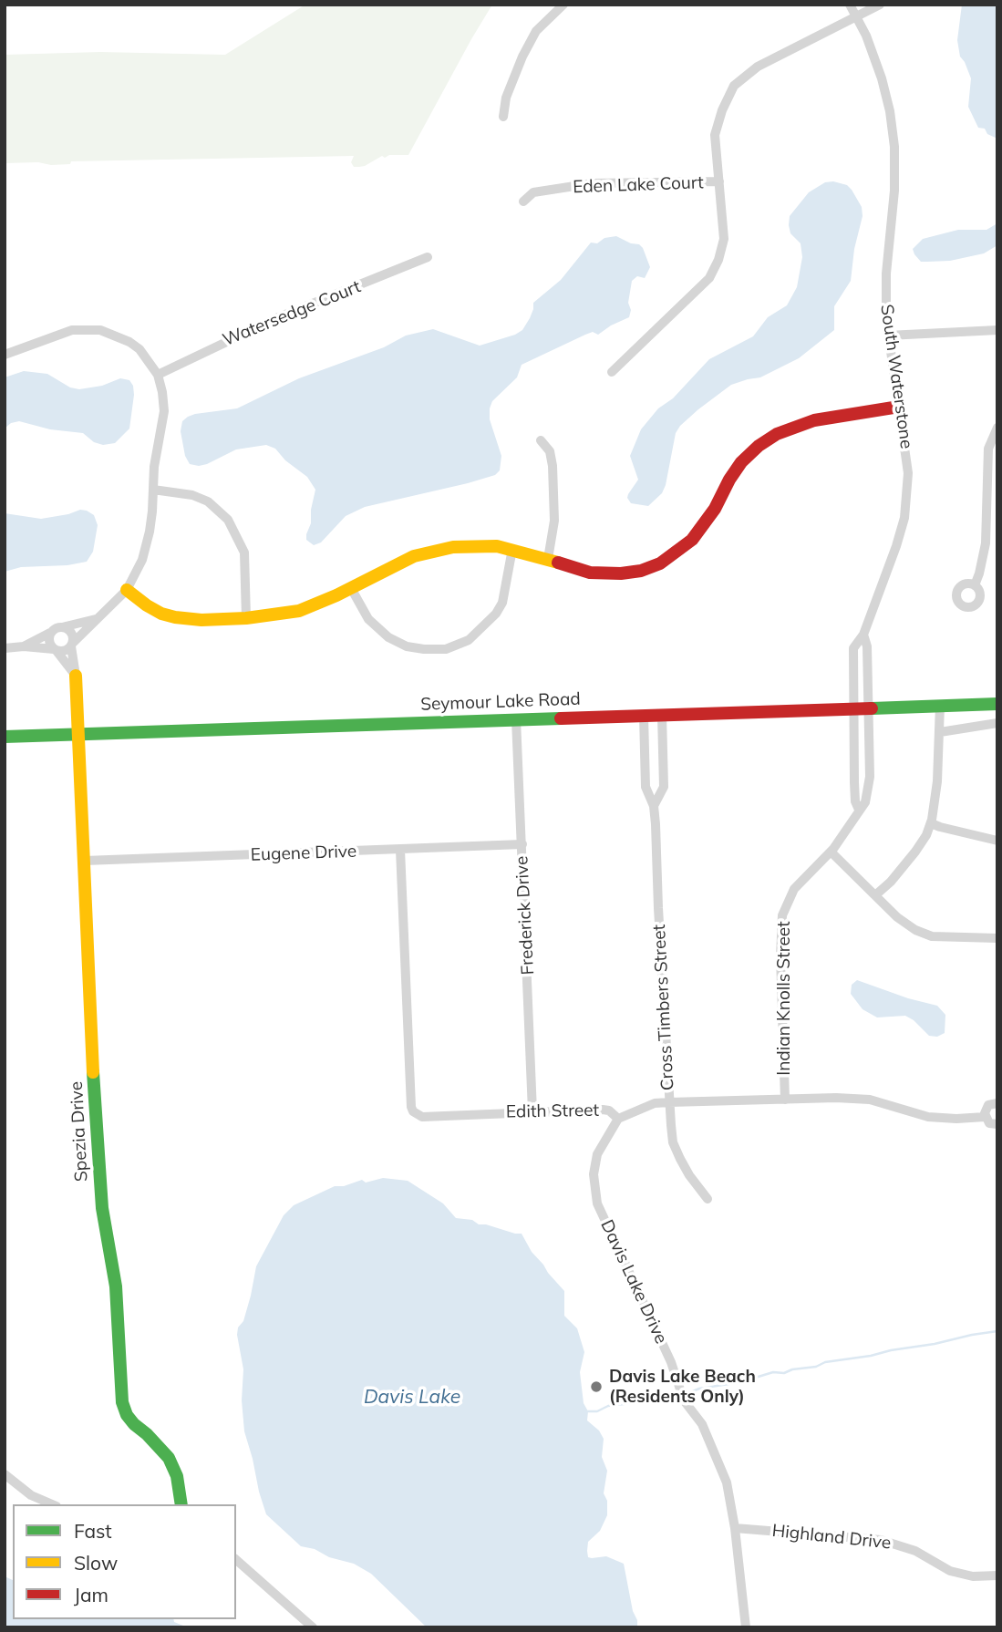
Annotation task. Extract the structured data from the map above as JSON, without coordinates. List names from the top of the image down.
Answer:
{
  "streets": {
    "street": [
      "Eden Lake Court",
      "Watersedge Court",
      "South Waterstone",
      "Seymour Lake Road",
      "Eugene Drive",
      "Frederick Drive",
      "Indian Knolls Street",
      "Cross Timbers Street",
      "Edith Street",
      "Spezia Drive",
      "Davis Lake Drive",
      "Highland Drive"
    ]
  },
  "crossings": [
    ["South Waterstone", "Seymour Lake Road"],
    ["South Waterstone", "Indian Knolls Street"],
    ["Seymour Lake Road", "Frederick Drive"],
    ["Seymour Lake Road", "Indian Knolls Street"],
    ["Seymour Lake Road", "Cross Timbers Street"],
    ["Seymour Lake Road", "Spezia Drive"],
    ["Eugene Drive", "Frederick Drive"],
    ["Eugene Drive", "Edith Street"],
    ["Eugene Drive", "Spezia Drive"],
    ["Frederick Drive", "Edith Street"],
    ["Indian Knolls Street", "Edith Street"],
    ["Cross Timbers Street", "Edith Street"],
    ["Edith Street", "Davis Lake Drive"],
    ["Davis Lake Drive", "Highland Drive"]
  ],
  "water": ["Davis Lake"],
  "places": ["Davis Lake Beach (Residents Only)"],
  "legend": ["Fast", "Slow", "Jam"]
}
